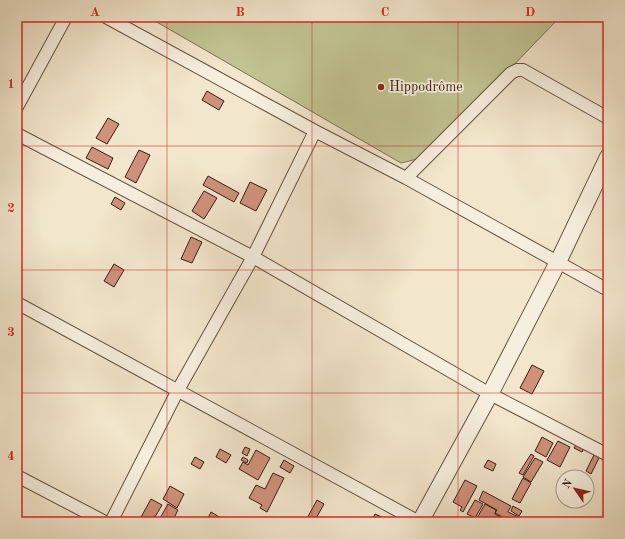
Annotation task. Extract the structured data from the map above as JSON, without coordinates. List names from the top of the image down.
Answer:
{
  "places": ["Hippodrôme"],
  "north": "top left",
  "grid": {
    "columns": [
      "A",
      "B",
      "C",
      "D"
    ],
    "rows": [
      "1",
      "2",
      "3",
      "4"
    ]
  }
}
